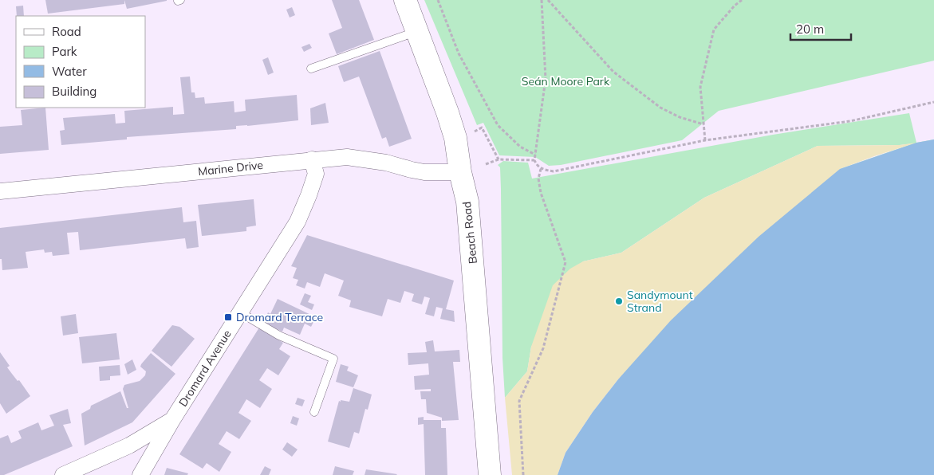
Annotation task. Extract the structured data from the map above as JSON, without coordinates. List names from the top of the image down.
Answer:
{
  "streets": {
    "main road": ["Beach Road"],
    "street": ["Marine Drive", "Dromard Avenue"]
  },
  "crossings": [
    ["Marine Drive", "Beach Road"],
    ["Marine Drive", "Dromard Avenue"]
  ],
  "parks": ["Seán Moore Park"],
  "places": {
    "other": ["Sandymount Strand"],
    "transit": ["Dromard Terrace"]
  },
  "legend": [
    "Road",
    "Park",
    "Water",
    "Building"
  ],
  "scale_bar": "20 m"
}
